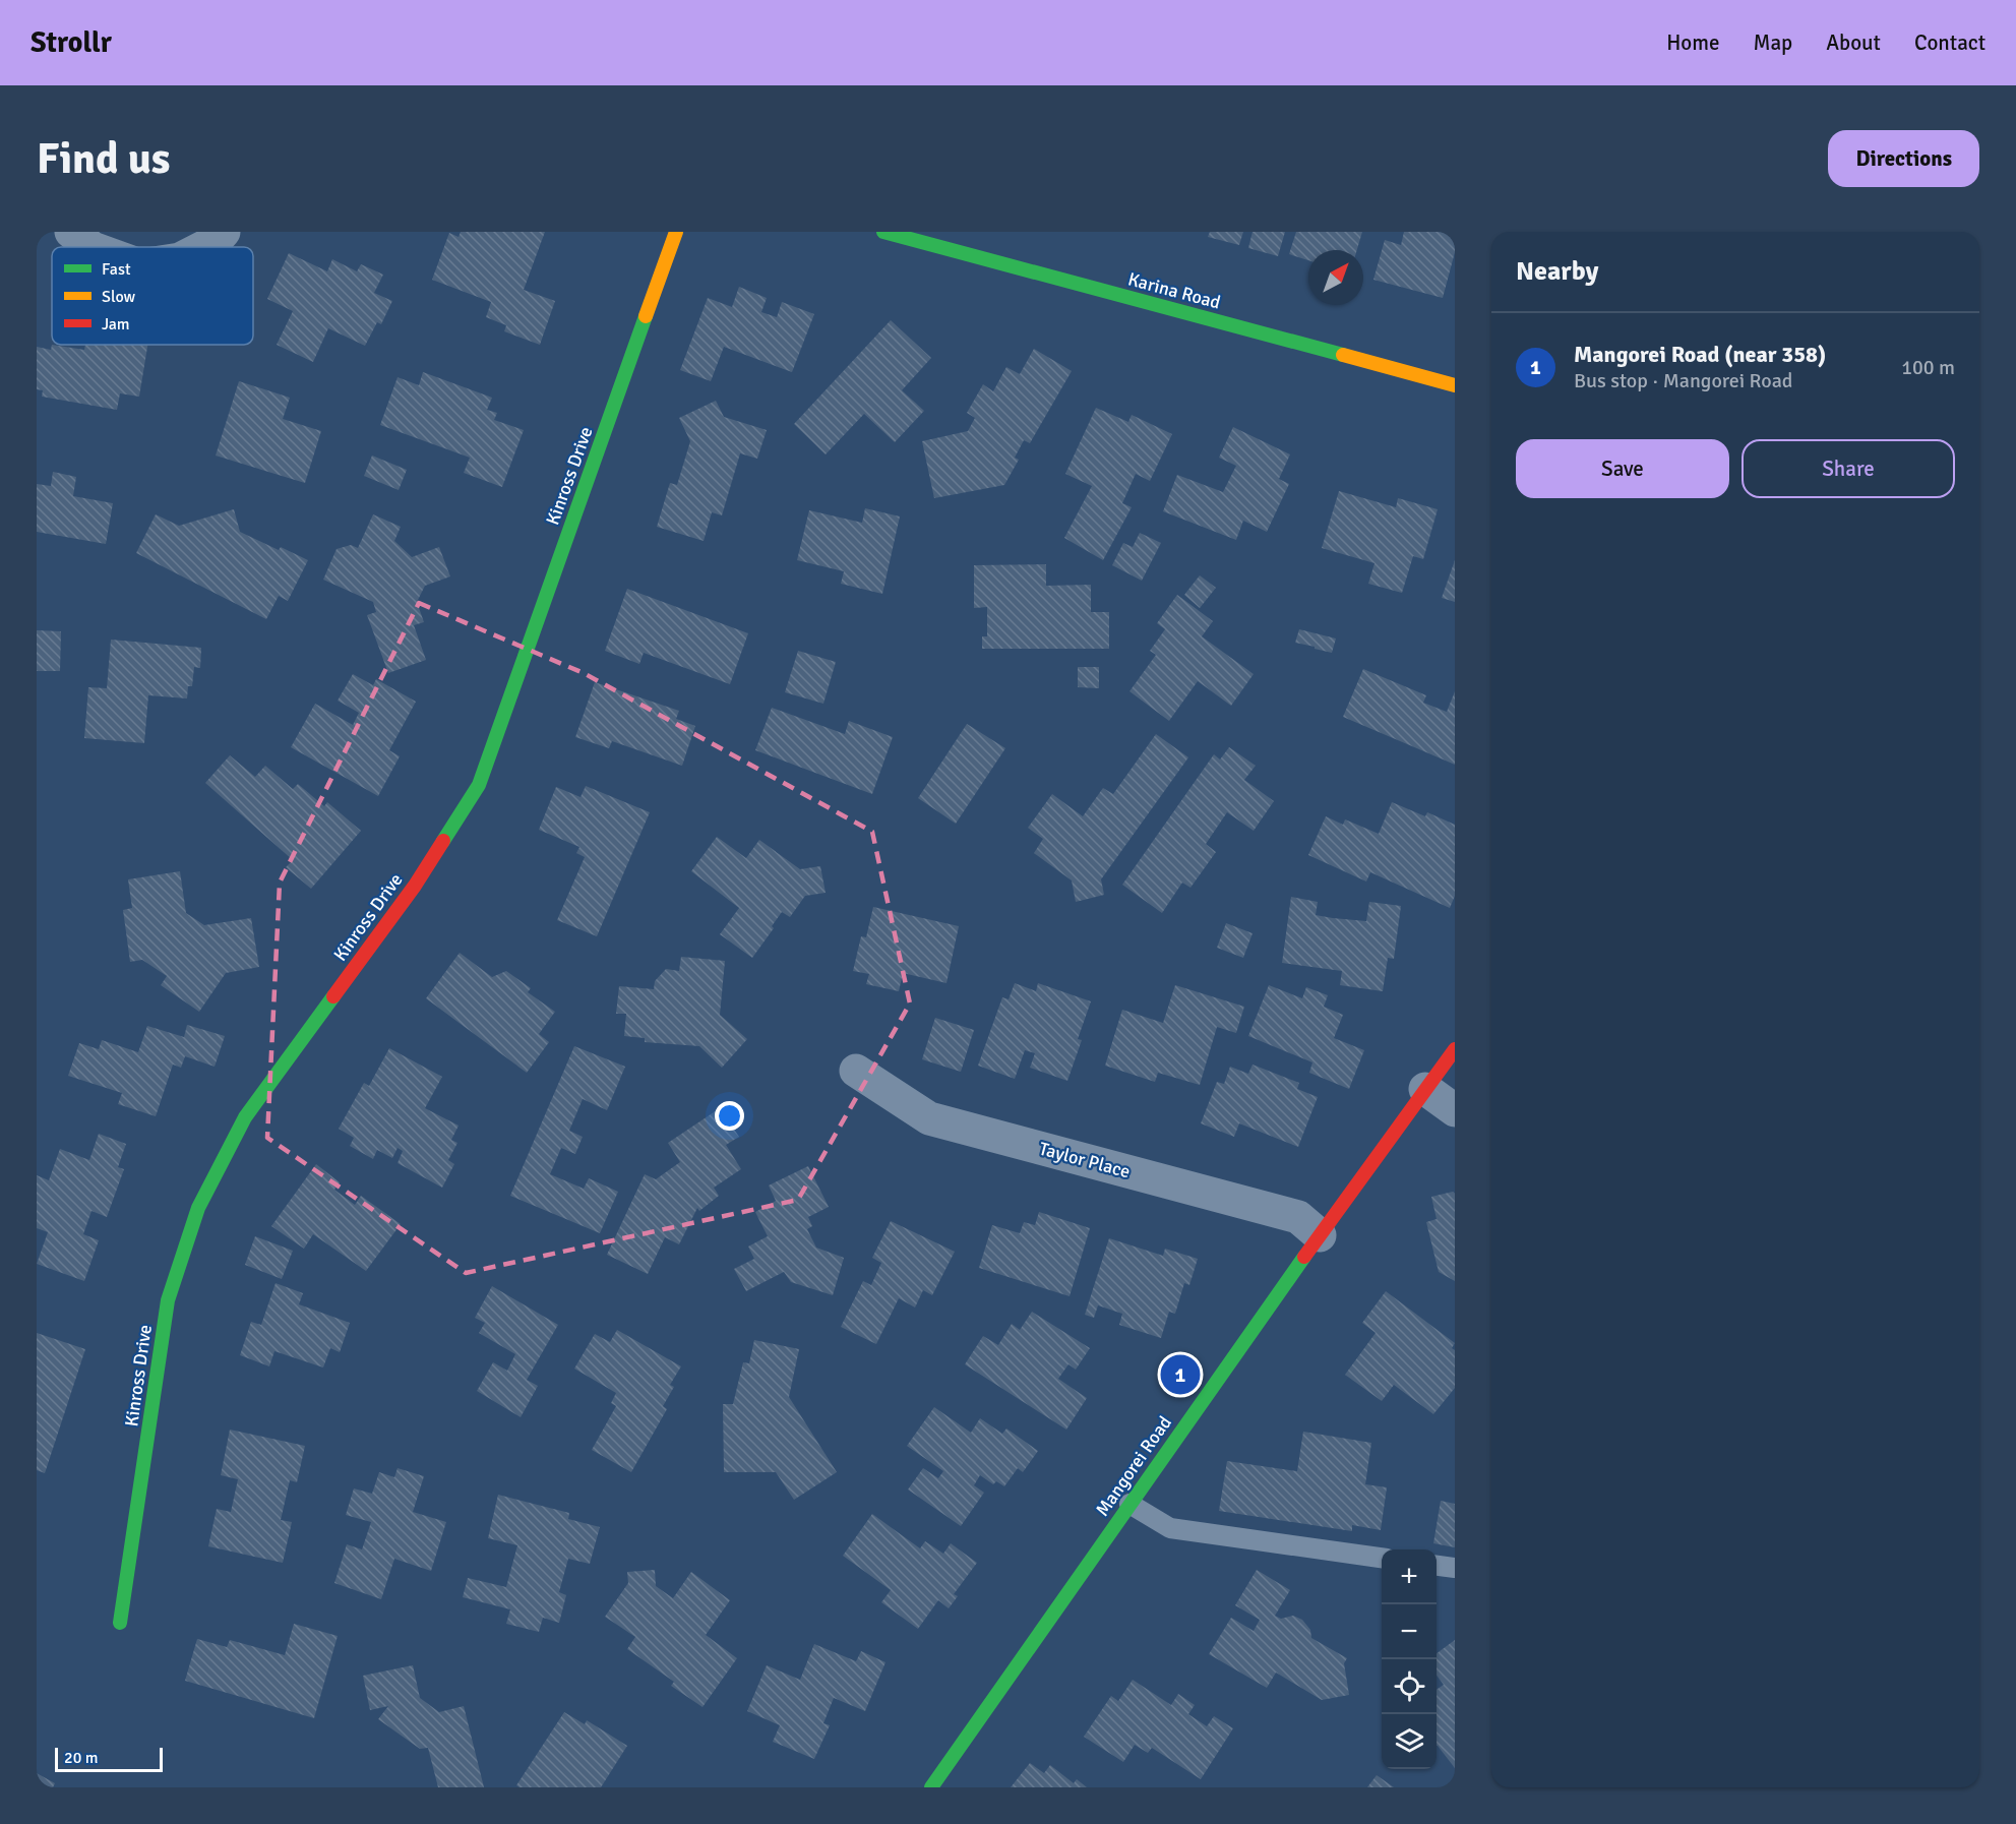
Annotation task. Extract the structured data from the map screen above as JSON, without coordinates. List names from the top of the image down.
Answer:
{
  "streets": {
    "street": [
      "Karina Road",
      "Kinross Drive",
      "Taylor Place",
      "Mangorei Road"
    ]
  },
  "crossings": [
    ["Taylor Place", "Mangorei Road"]
  ],
  "legend": ["Fast", "Slow", "Jam"],
  "scale_bar": "20 m",
  "north": "top right",
  "page": {
    "header": "Strollr",
    "nav": [
      "Home",
      "Map",
      "About",
      "Contact"
    ],
    "buttons": [
      "Directions",
      ["Save", "Share"]
    ],
    "title": "Find us",
    "heading": "Nearby",
    "list": [
      {
        "mark": "1",
        "name": "Mangorei Road (near 358)",
        "note": "Bus stop · Mangorei Road",
        "value": "100 m"
      }
    ],
    "pins": "1",
    "map_buttons": ["+", "−"],
    "scale": "20 m"
  }
}
